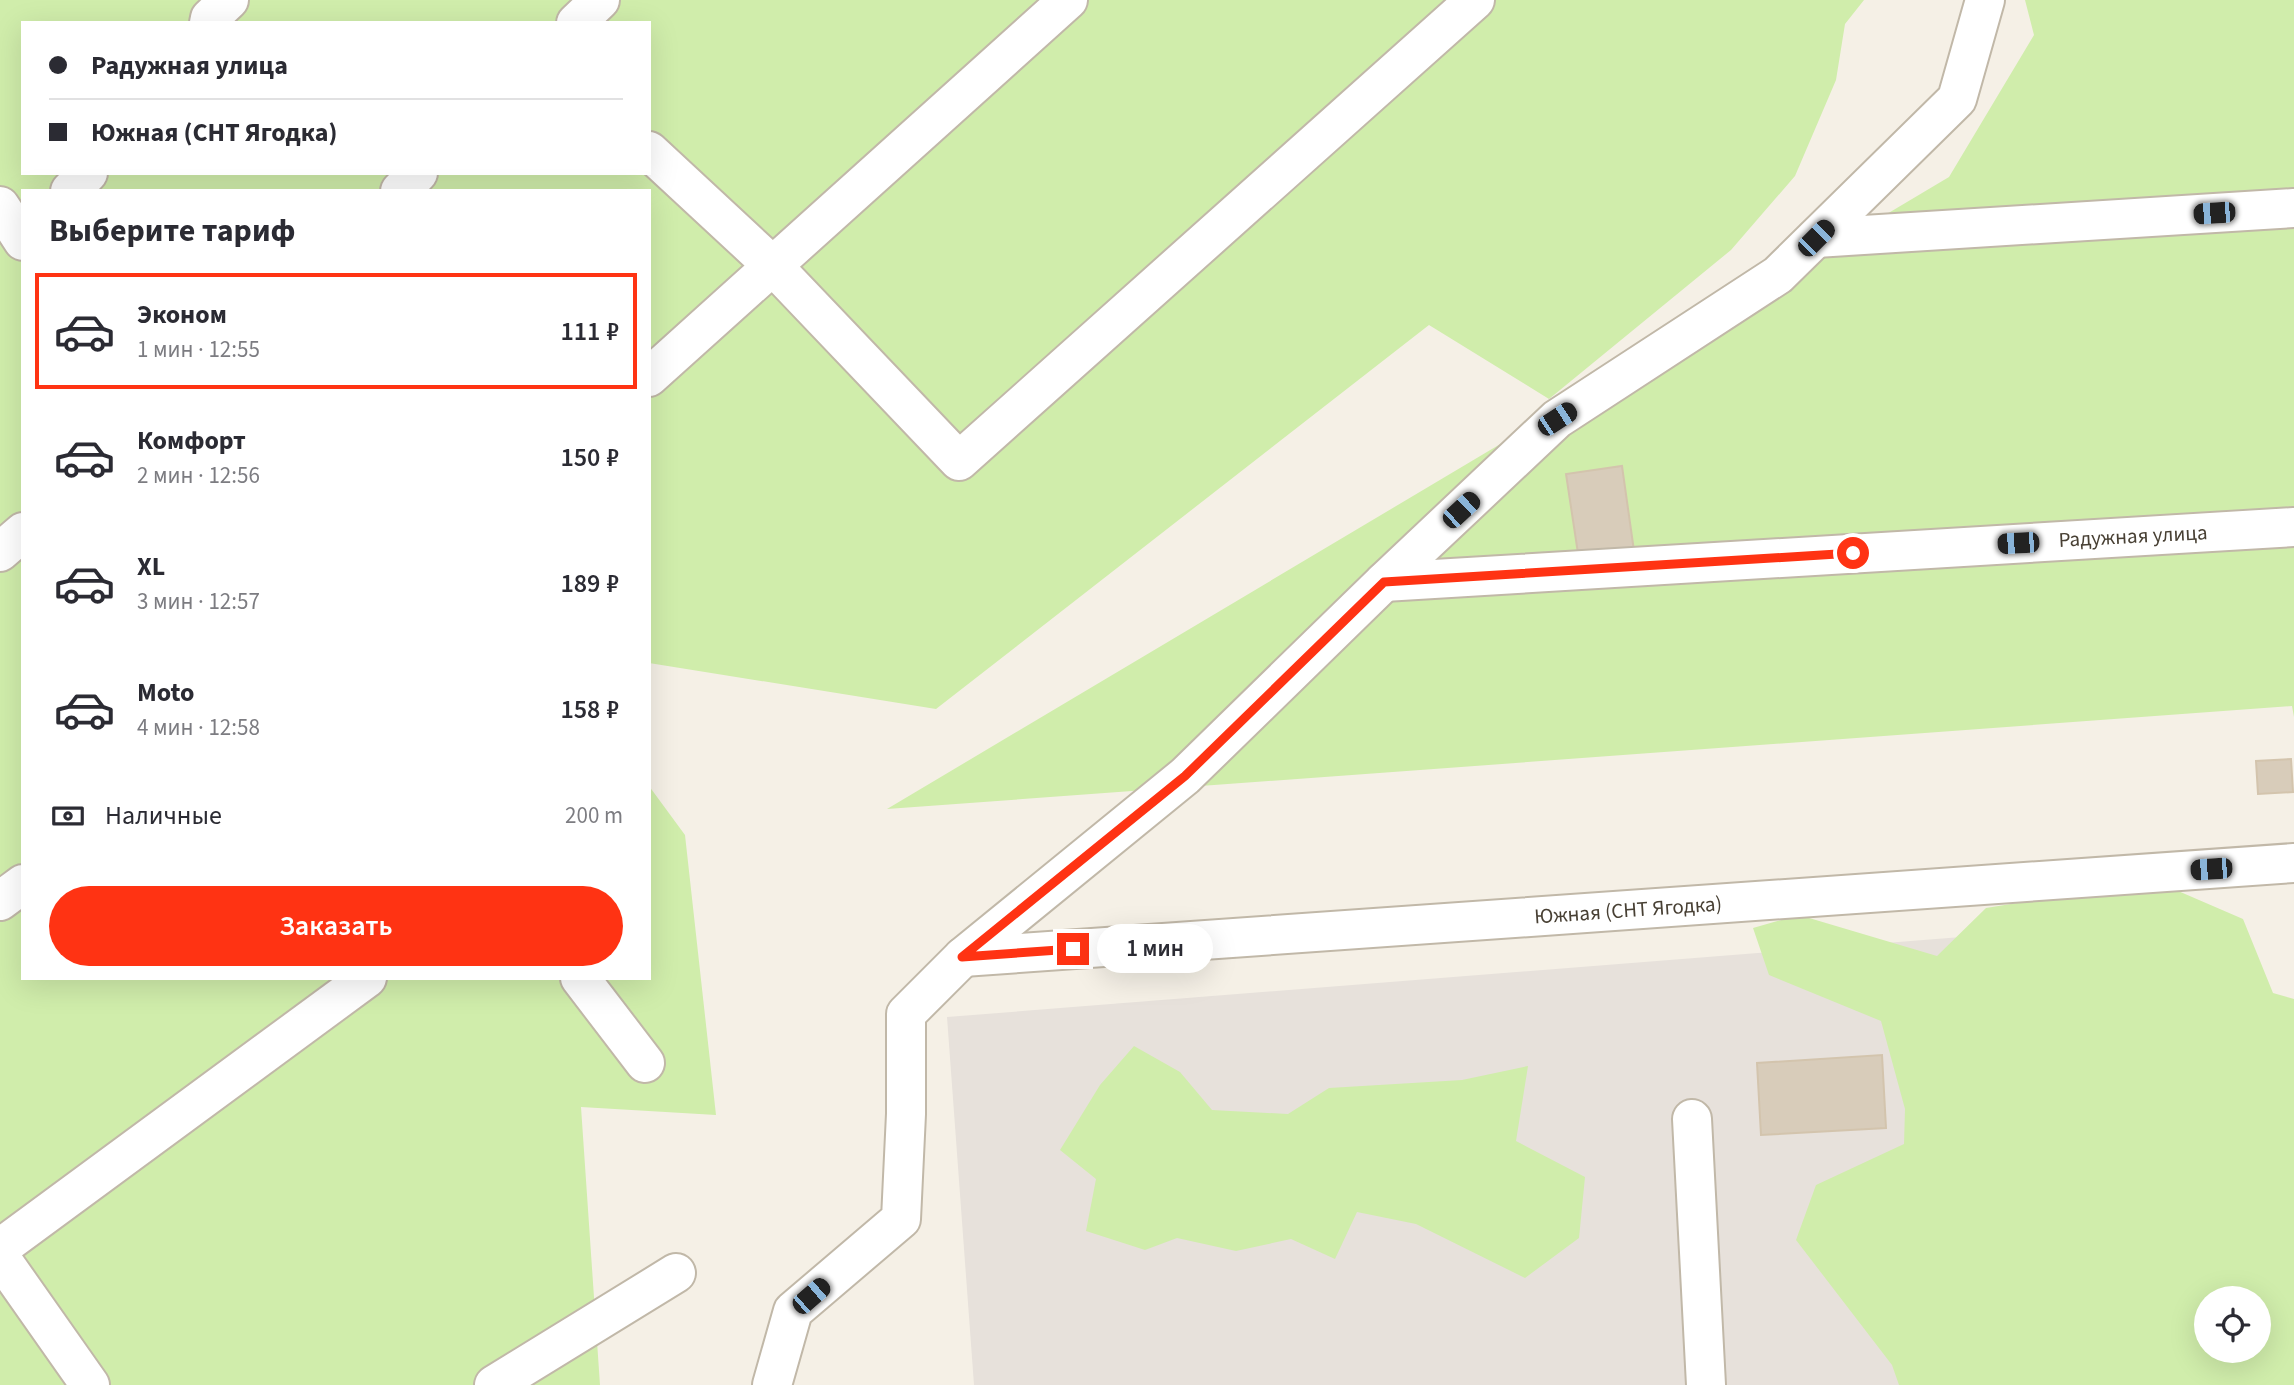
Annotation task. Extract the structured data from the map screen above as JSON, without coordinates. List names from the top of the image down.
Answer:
{
  "streets": {
    "street": ["Радужная улица", "Южная (СНТ Ягодка)"]
  },
  "page": {
    "banner": ["Радужная улица", "Южная (СНТ Ягодка)"],
    "heading": "Выберите тариф",
    "list": [
      {
        "name": "Эконом",
        "note": "1 мин · 12:55",
        "value": "111 ₽"
      },
      {
        "name": "Комфорт",
        "note": "2 мин · 12:56",
        "value": "150 ₽"
      },
      {
        "name": "XL",
        "note": "3 мин · 12:57",
        "value": "189 ₽"
      },
      {
        "name": "Moto",
        "note": "4 мин · 12:58",
        "value": "158 ₽"
      }
    ],
    "pay": ["Наличные", "200 m"],
    "buttons": "Заказать",
    "bubble": "1 мин"
  }
}
